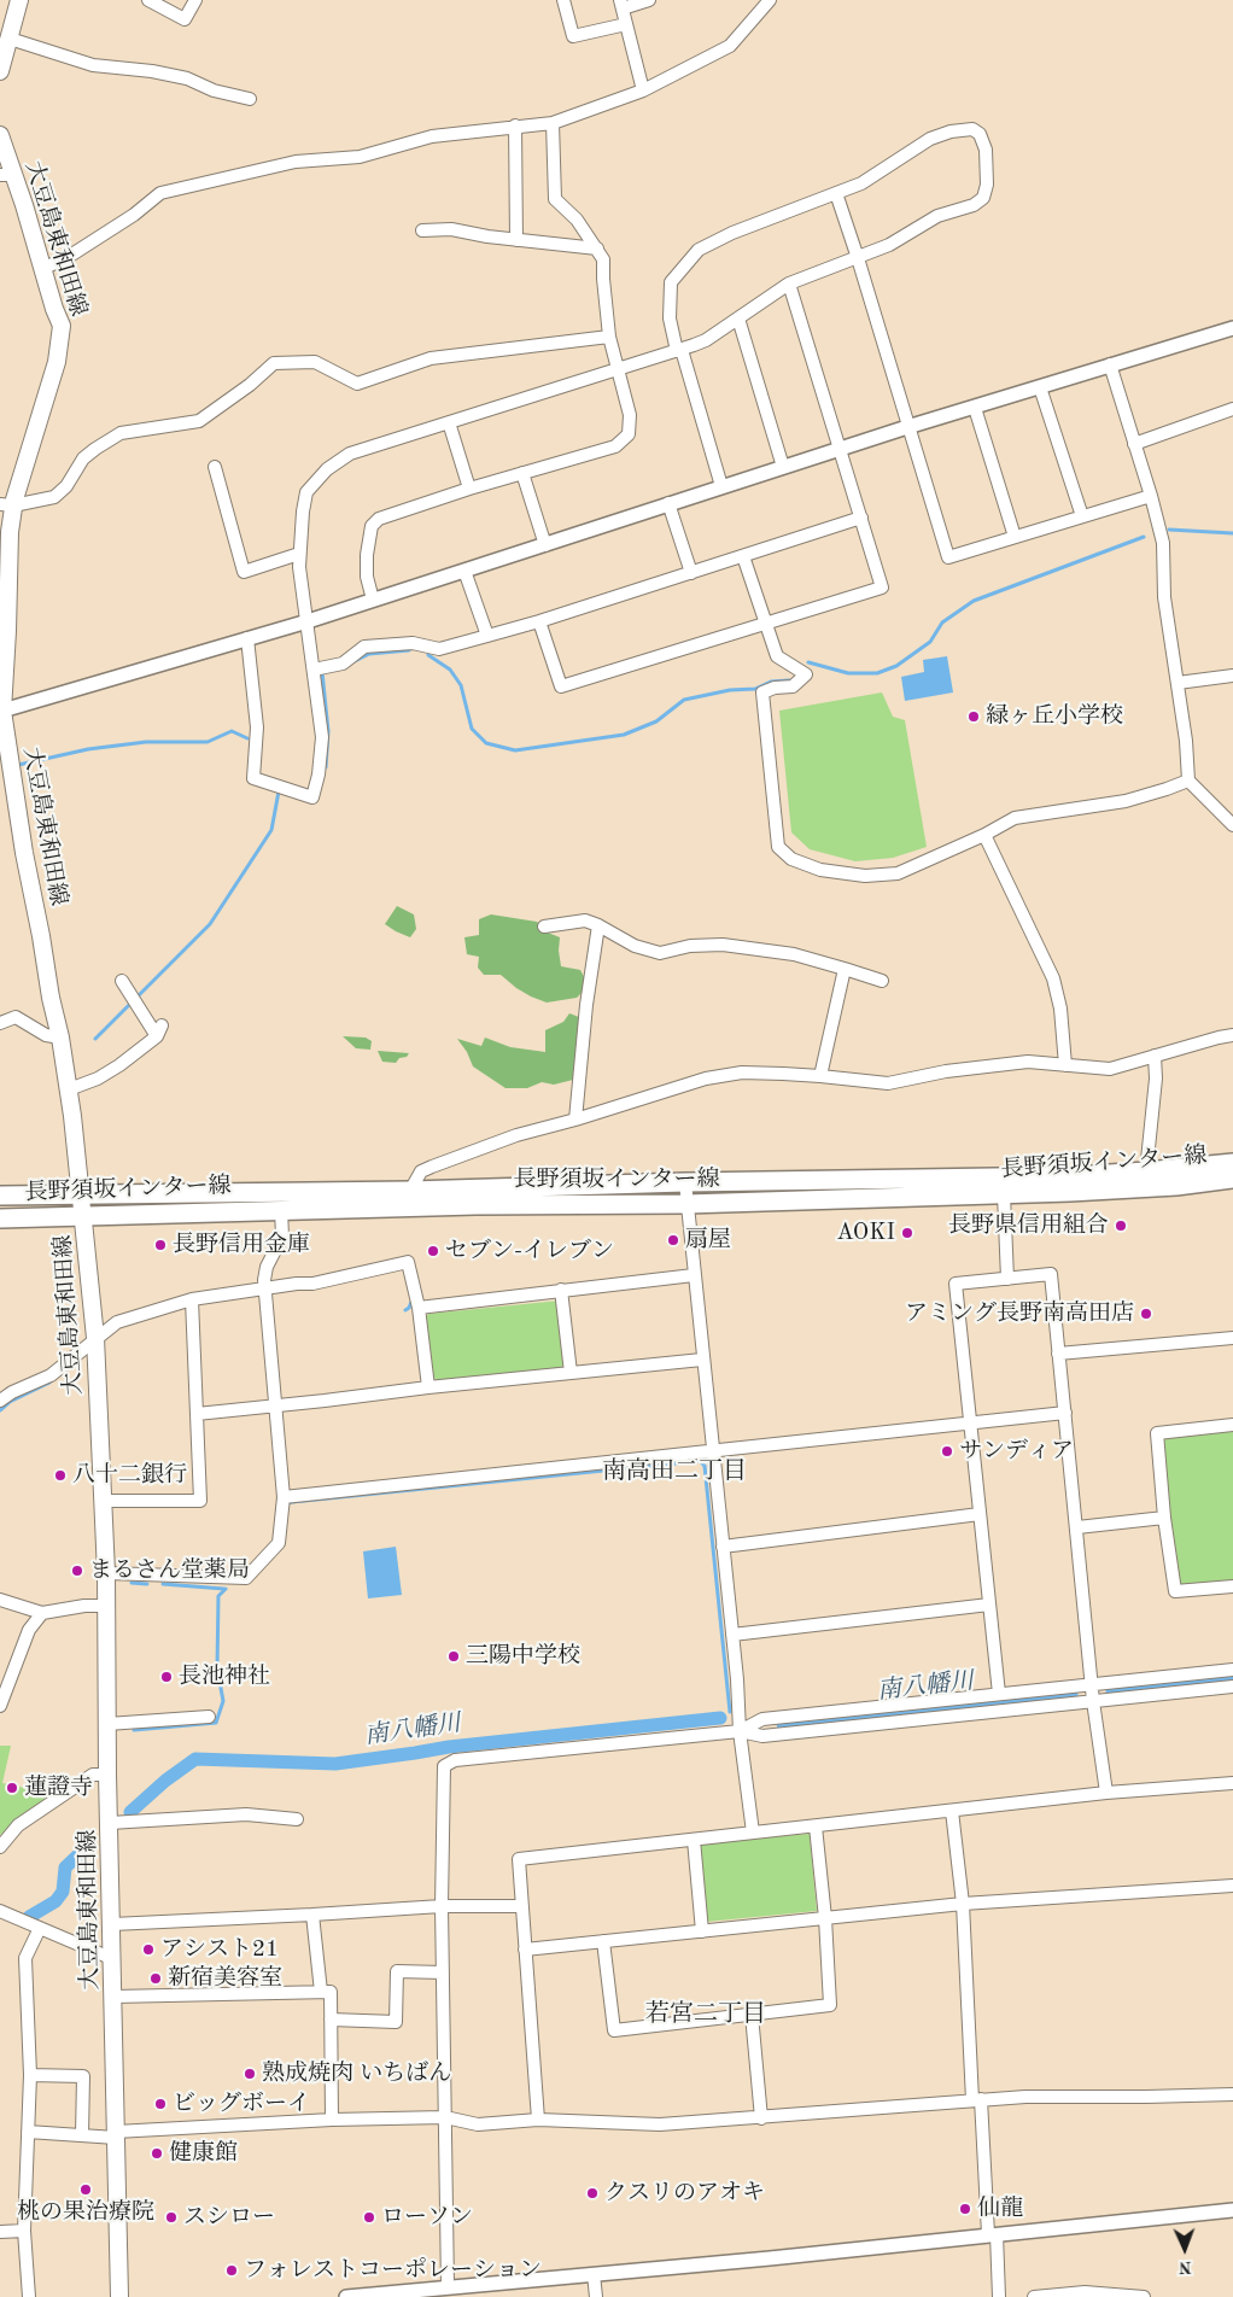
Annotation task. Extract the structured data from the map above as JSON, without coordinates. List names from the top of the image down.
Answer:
{
  "streets": {
    "main road": ["大豆島東和田線", "長野須坂インター線"]
  },
  "crossings": [
    ["大豆島東和田線", "長野須坂インター線"]
  ],
  "districts": ["南高田二丁目", "若宮二丁目"],
  "water": ["南八幡川"],
  "places": [
    "緑ヶ丘小学校",
    "長野県信用組合",
    "AOKI",
    "扇屋",
    "長野信用金庫",
    "セブン-イレブン",
    "アミング長野南高田店",
    "サンディア",
    "八十二銀行",
    "まるさん堂薬局",
    "三陽中学校",
    "長池神社",
    "蓮證寺",
    "アシスト21",
    "新宿美容室",
    "熟成焼肉 いちばん",
    "ビッグボーイ",
    "健康館",
    "桃の果治療院",
    "クスリのアオキ",
    "仙龍",
    "スシロー",
    "ローソン",
    "フォレストコーポレーション"
  ],
  "north": "bottom"
}
